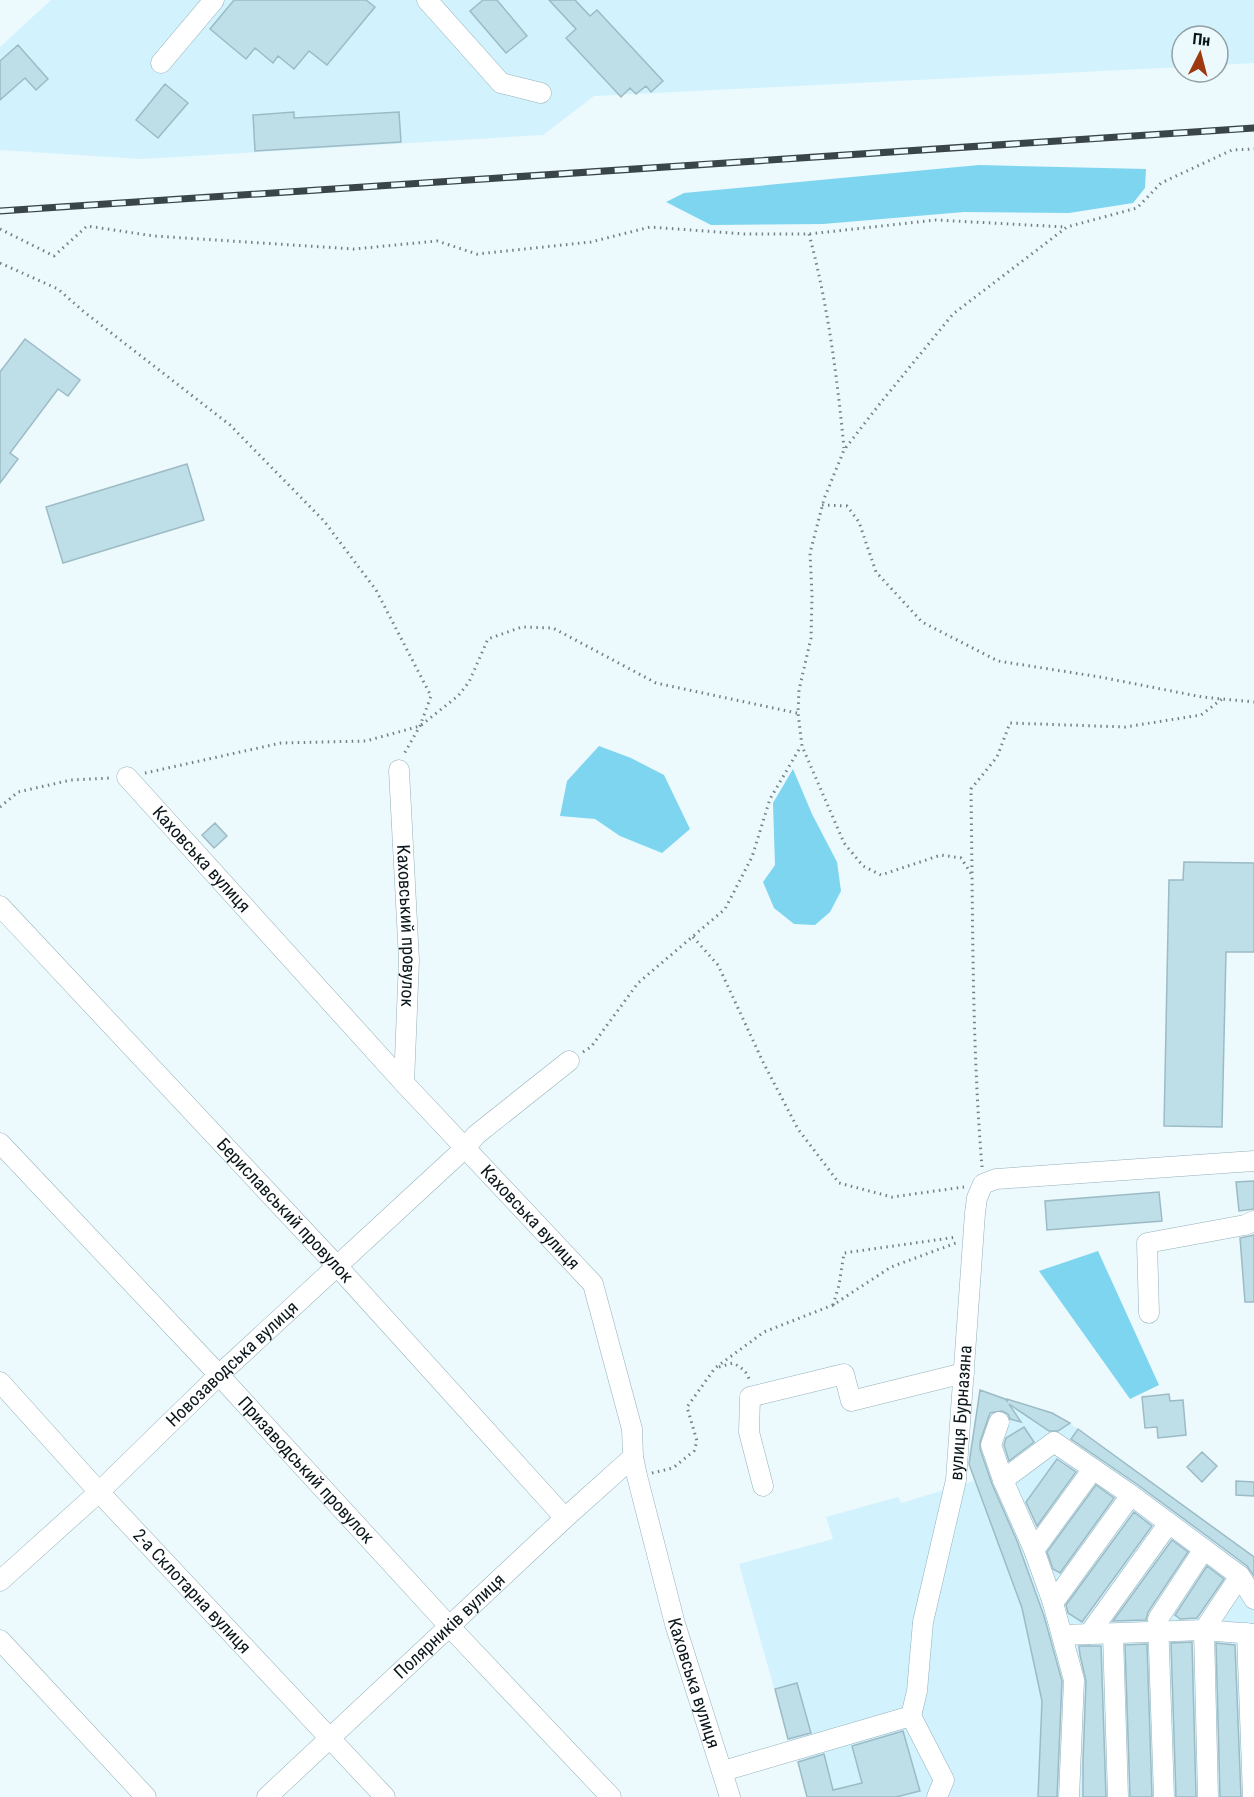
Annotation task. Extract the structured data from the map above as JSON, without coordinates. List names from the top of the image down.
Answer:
{
  "streets": {
    "street": [
      "Каховська вулиця",
      "Каховський провулок",
      "Бериславський провулок",
      "Новозаводська вулиця",
      "вулиця Бурназяна",
      "Призаводський провулок",
      "2-а Склотарна вулиця",
      "Полярників вулиця"
    ]
  },
  "crossings": [
    ["Каховська вулиця", "Каховський провулок"],
    ["Каховська вулиця", "Новозаводська вулиця"],
    ["Каховська вулиця", "Полярників вулиця"],
    ["Бериславський провулок", "Новозаводська вулиця"],
    ["Бериславський провулок", "Полярників вулиця"],
    ["Новозаводська вулиця", "Призаводський провулок"],
    ["Новозаводська вулиця", "2-а Склотарна вулиця"],
    ["Призаводський провулок", "Полярників вулиця"],
    ["2-а Склотарна вулиця", "Полярників вулиця"]
  ],
  "north": "top"
}
